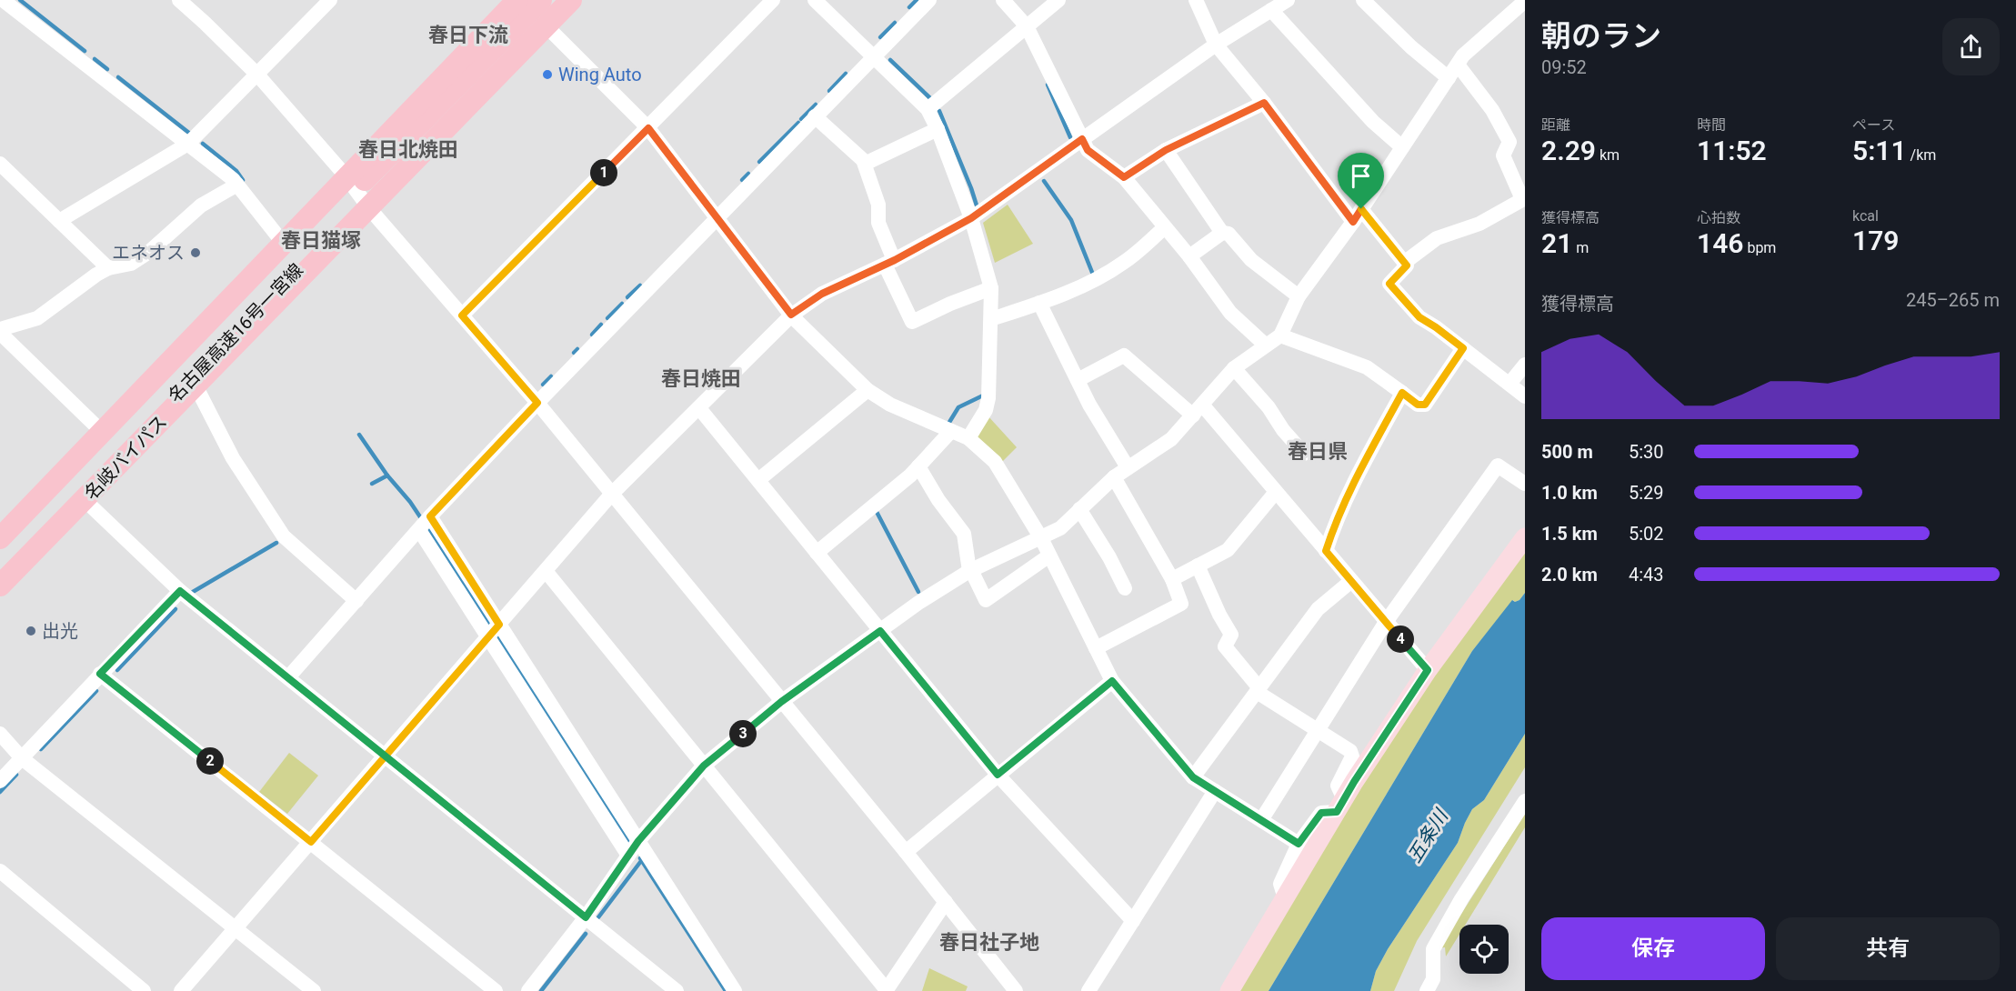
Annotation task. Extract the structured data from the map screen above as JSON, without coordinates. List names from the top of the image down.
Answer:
{
  "streets": {
    "highway": ["名古屋高速16号一宮線", "名岐バイパス"]
  },
  "districts": [
    "春日下流",
    "春日北焼田",
    "春日猫塚",
    "春日焼田",
    "春日県",
    "春日社子地"
  ],
  "water": ["五条川"],
  "places": ["Wing Auto", "エネオス", "出光"],
  "page": {
    "heading": ["朝のラン", "09:52"],
    "stats": [
      ["距離", "2.29 km"],
      ["時間", "11:52"],
      ["ペース", "5:11 /km"],
      ["獲得標高", "21 m"],
      ["心拍数", "146 bpm"],
      ["kcal", "179"]
    ],
    "pins": [
      "1",
      "4",
      "3",
      "2"
    ],
    "chart": ["獲得標高", "245–265 m"],
    "list": [
      {
        "name": "500 m",
        "note": "5:30"
      },
      {
        "name": "1.0 km",
        "note": "5:29"
      },
      {
        "name": "1.5 km",
        "note": "5:02"
      },
      {
        "name": "2.0 km",
        "note": "4:43"
      }
    ],
    "buttons": ["保存", "共有"]
  }
}
